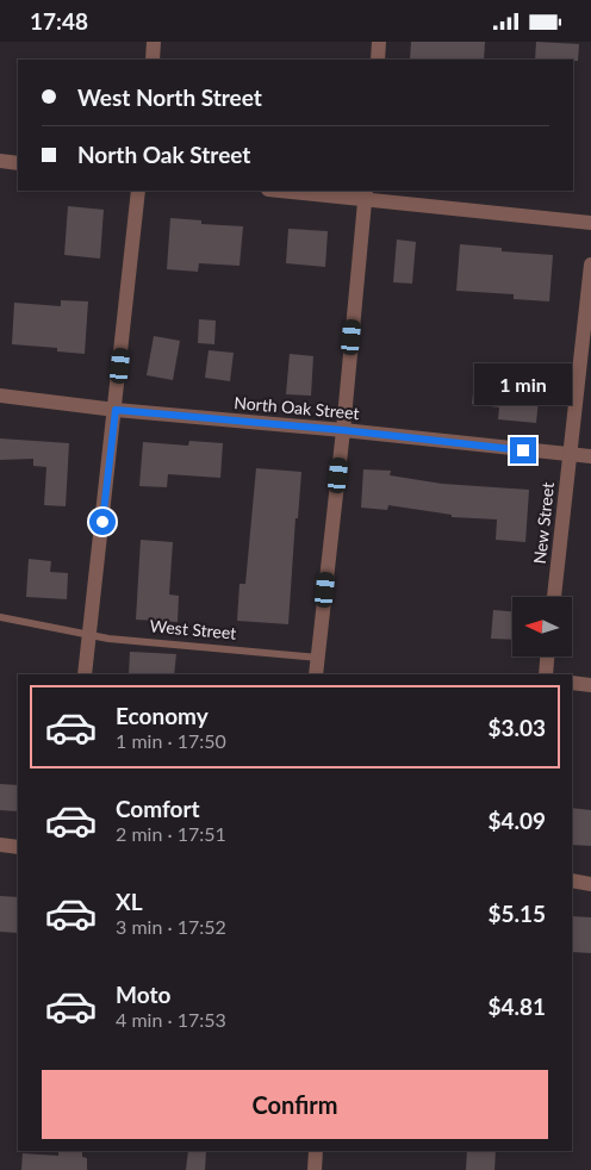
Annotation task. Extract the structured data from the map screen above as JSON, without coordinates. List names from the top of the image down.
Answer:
{
  "streets": {
    "street": ["North Oak Street", "New Street"],
    "lane": ["West Street"]
  },
  "crossings": [
    ["North Oak Street", "New Street"]
  ],
  "north": "left",
  "page": {
    "status": "17:48",
    "banner": ["West North Street", "North Oak Street"],
    "bubble": "1 min",
    "list": [
      {
        "name": "Economy",
        "note": "1 min · 17:50",
        "value": "$3.03"
      },
      {
        "name": "Comfort",
        "note": "2 min · 17:51",
        "value": "$4.09"
      },
      {
        "name": "XL",
        "note": "3 min · 17:52",
        "value": "$5.15"
      },
      {
        "name": "Moto",
        "note": "4 min · 17:53",
        "value": "$4.81"
      }
    ],
    "buttons": "Confirm"
  }
}
